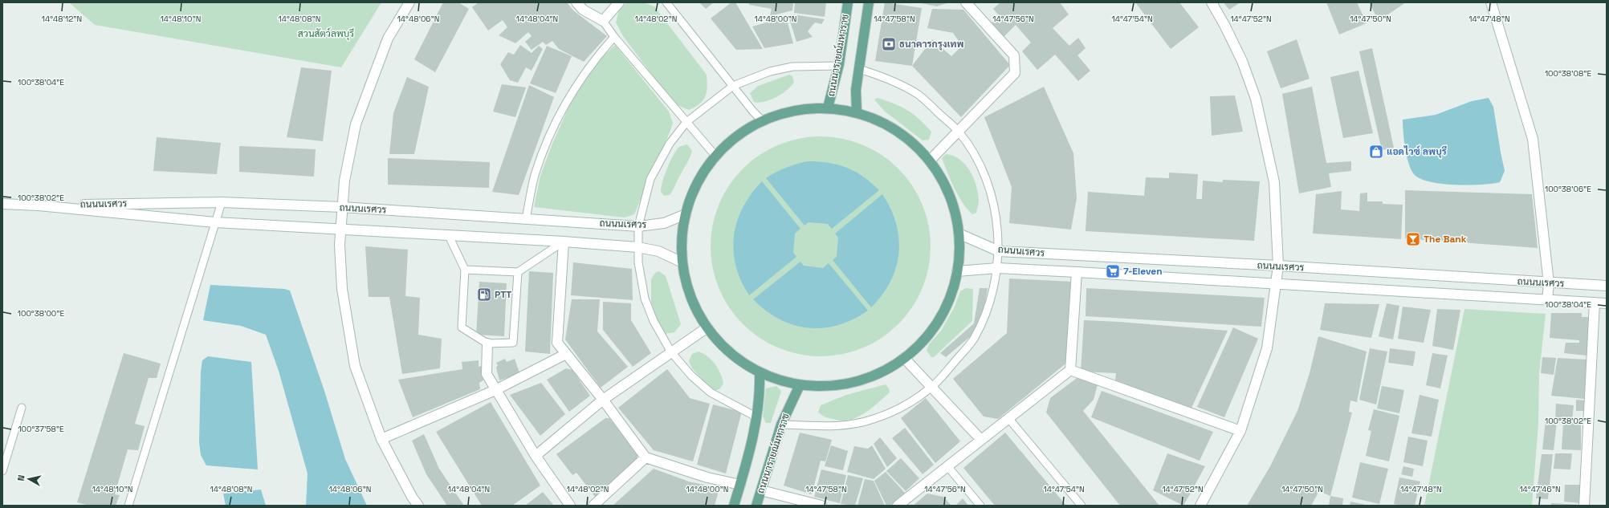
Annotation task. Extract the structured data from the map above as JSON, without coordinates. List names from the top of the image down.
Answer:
{
  "streets": {
    "main road": ["ถนนนารายณ์มหาราช"],
    "street": ["ถนนนเรศวร"]
  },
  "parks": ["สวนสัตว์ลพบุรี"],
  "places": {
    "bank": ["ธนาคารกรุงเทพ"],
    "shop": ["แอดไวซ์ ลพบุรี"],
    "bar": ["The Bank"],
    "supermarket": ["7-Eleven"],
    "fuel station": ["PTT"]
  },
  "north": "left",
  "coordinates": [
    "14°48'12\"N",
    "14°48'10\"N",
    "14°48'08\"N",
    "14°48'06\"N",
    "14°48'04\"N",
    "14°48'02\"N",
    "14°48'00\"N",
    "14°47'58\"N",
    "14°47'56\"N",
    "14°47'54\"N",
    "14°47'52\"N",
    "14°47'50\"N",
    "14°47'48\"N",
    "100°38'08\"E",
    "100°38'04\"E",
    "100°38'06\"E",
    "100°38'02\"E",
    "100°38'00\"E",
    "100°37'58\"E",
    "14°47'46\"N"
  ]
}
